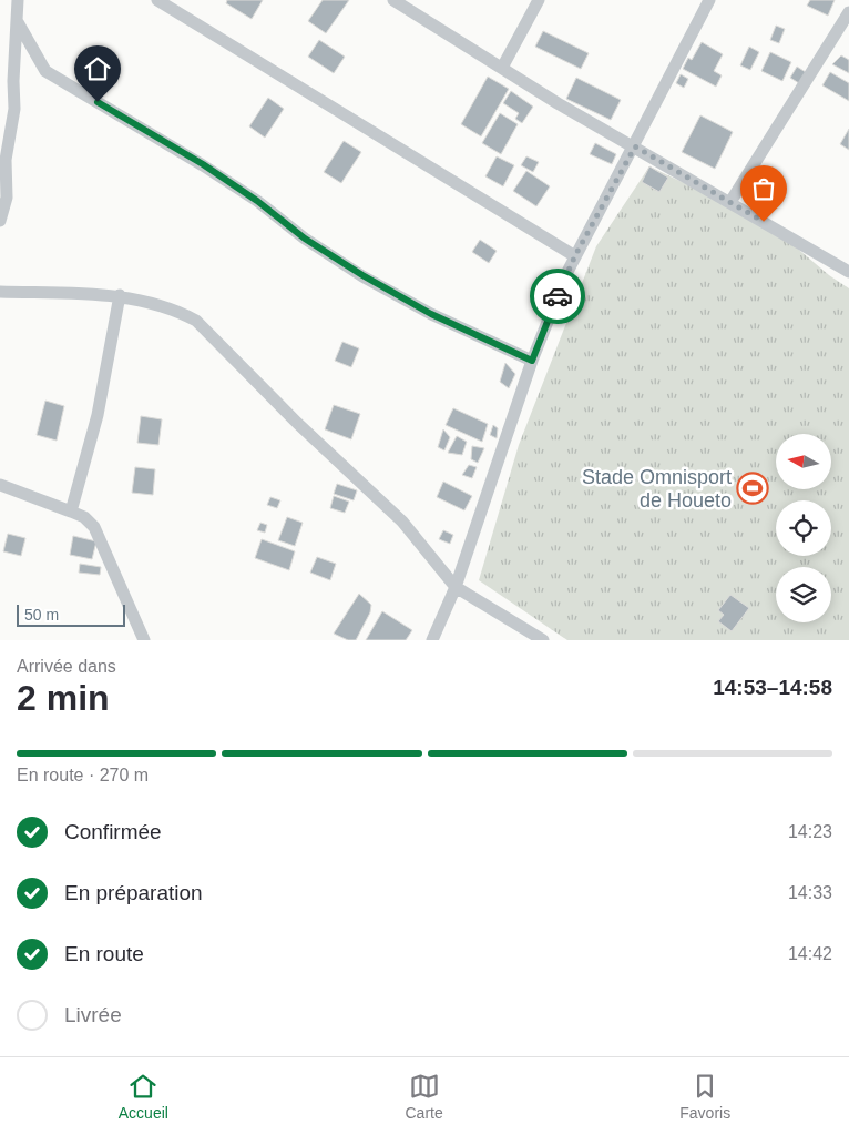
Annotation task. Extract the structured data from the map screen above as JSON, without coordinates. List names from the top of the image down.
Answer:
{
  "places": {
    "sports": ["Stade Omnisport de Houeto"]
  },
  "scale_bar": "50 m",
  "north": "left",
  "page": {
    "scale": "50 m",
    "heading": ["2 min", "Arrivée dans", "14:53–14:58"],
    "bar": "En route · 270 m",
    "list": [
      ["Confirmée", "14:23"],
      ["En préparation", "14:33"],
      ["En route", "14:42"],
      "Livrée"
    ],
    "tabs": ["Accueil", "Carte", "Favoris"]
  }
}
